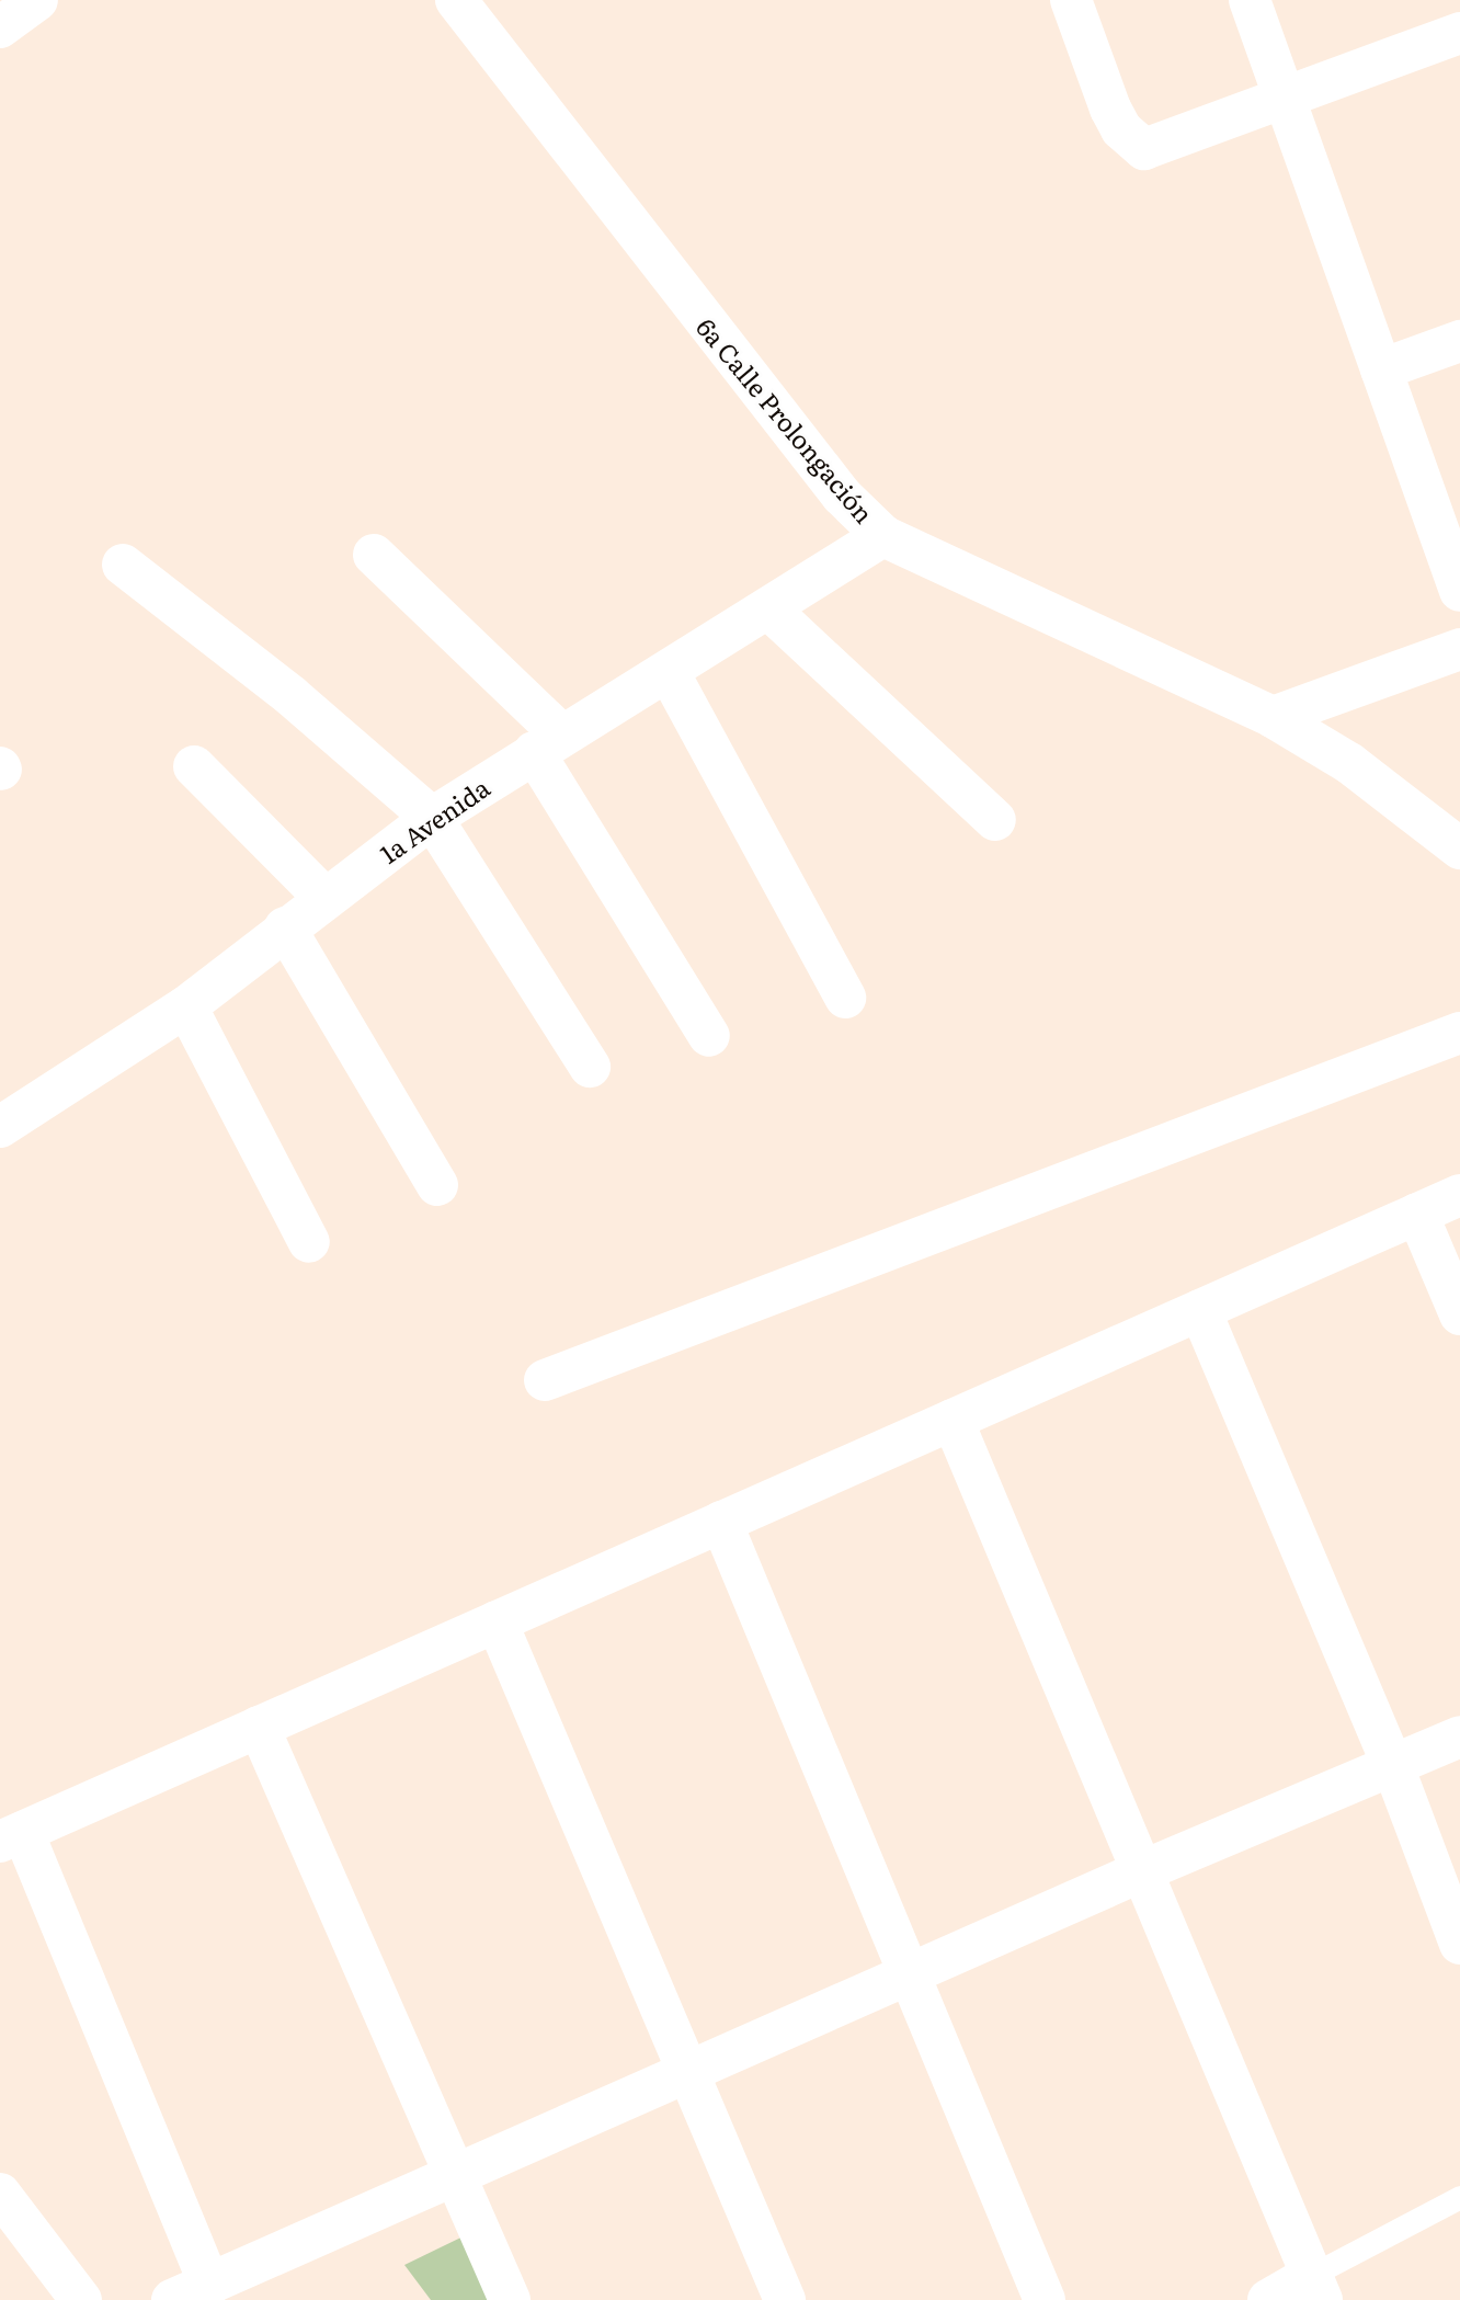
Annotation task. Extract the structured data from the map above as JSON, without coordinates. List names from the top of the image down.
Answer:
{
  "streets": {
    "street": ["6a Calle Prolongación", "1a Avenida"]
  },
  "crossings": [
    ["6a Calle Prolongación", "1a Avenida"]
  ]
}
